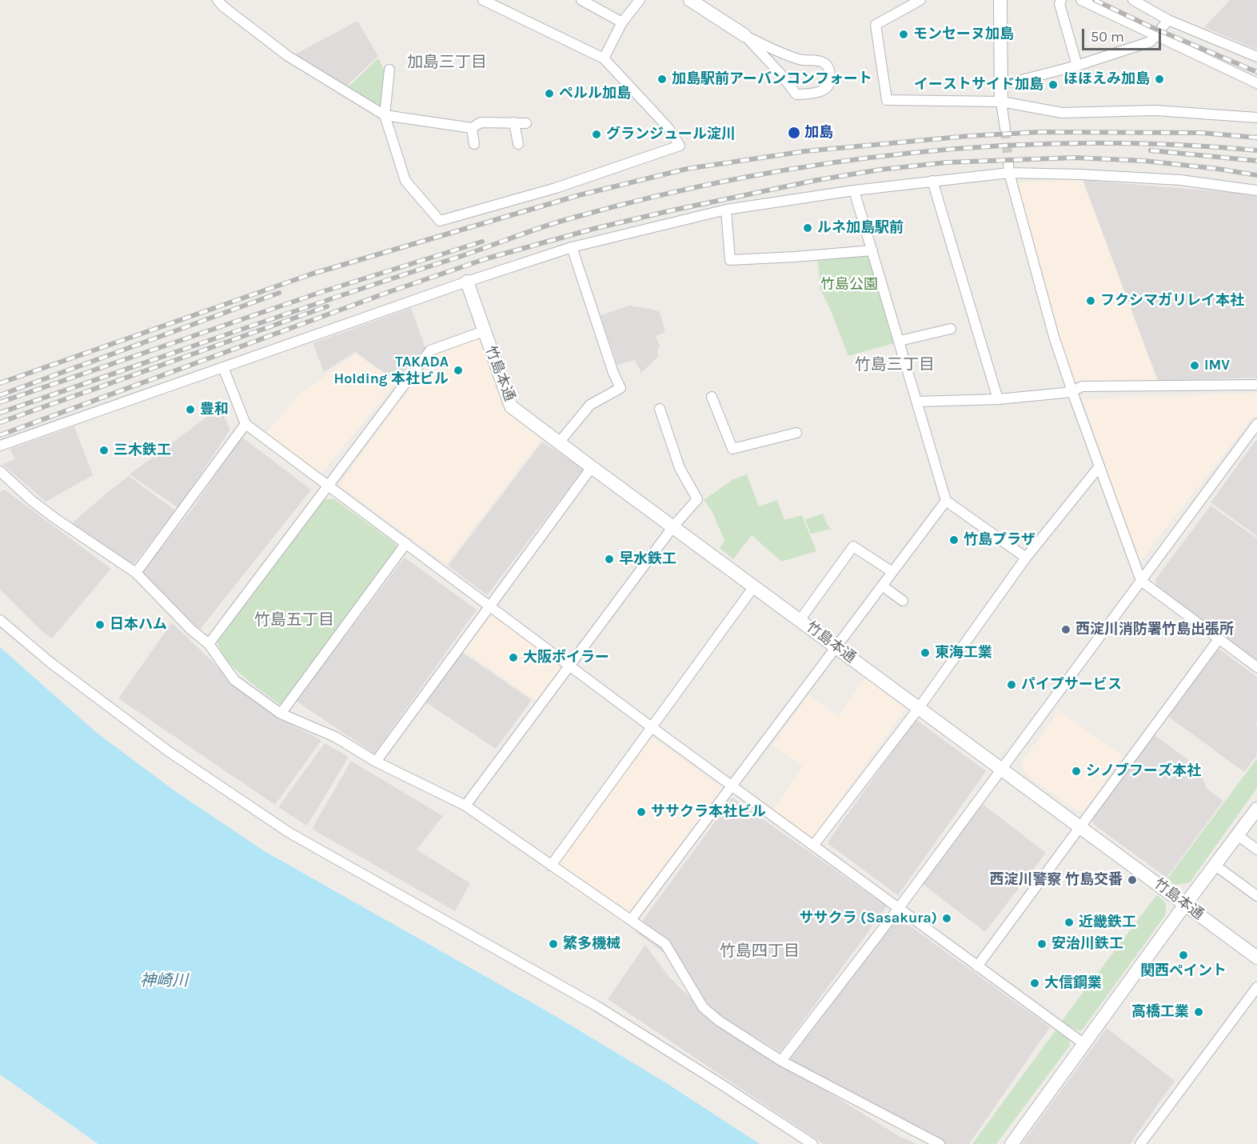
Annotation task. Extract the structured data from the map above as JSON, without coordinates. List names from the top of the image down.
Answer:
{
  "streets": {
    "street": ["竹島本通"]
  },
  "districts": [
    "加島三丁目",
    "竹島三丁目",
    "竹島五丁目",
    "竹島四丁目"
  ],
  "water": ["神崎川"],
  "parks": ["竹島公園"],
  "places": [
    "モンセーヌ加島",
    "加島駅前アーバンコンフォート",
    "ほほえみ加島",
    "イーストサイド加島",
    "ペルル加島",
    "加島",
    "グランジュール淀川",
    "ルネ加島駅前",
    "フクシマガリレイ本社",
    "IMV",
    "TAKADA Holding 本社ビル",
    "豊和",
    "三木鉄工",
    "竹島プラザ",
    "早水鉄工",
    "日本ハム",
    "西淀川消防署竹島出張所",
    "東海工業",
    "大阪ボイラー",
    "パイプサービス",
    "シノブフーズ本社",
    "ササクラ本社ビル",
    "西淀川警察 竹島交番",
    "ササクラ (Sasakura)",
    "近畿鉄工",
    "繁多機械",
    "安治川鉄工",
    "関西ペイント",
    "大信鋼業",
    "高橋工業"
  ],
  "scale_bar": "50 m"
}
